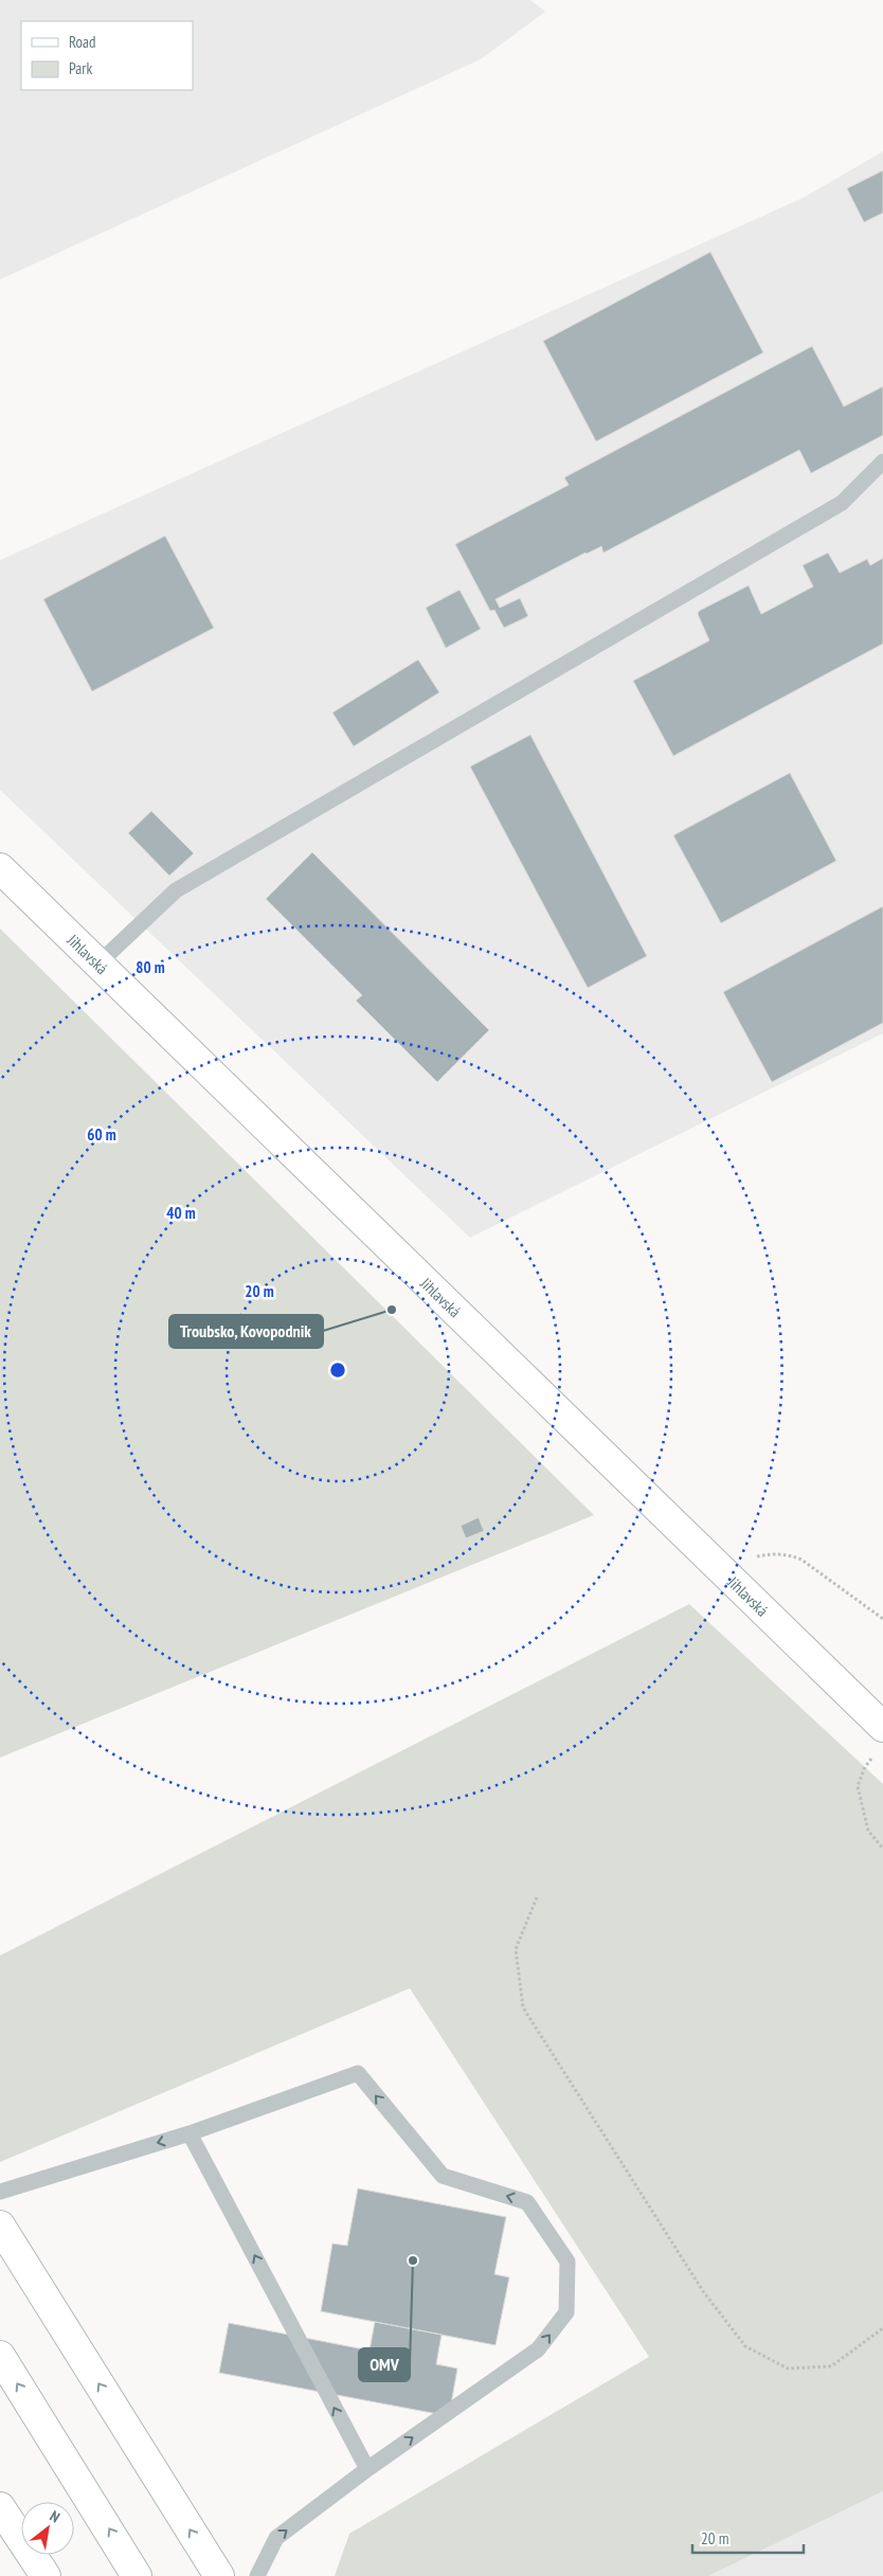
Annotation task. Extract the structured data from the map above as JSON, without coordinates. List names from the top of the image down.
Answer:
{
  "streets": {
    "main road": ["Jihlavská"]
  },
  "places": ["Troubsko, Kovopodnik", "OMV"],
  "legend": ["Road", "Park"],
  "scale_bar": "20 m",
  "north": "top right",
  "rings": [
    "80 m",
    "60 m",
    "40 m",
    "20 m"
  ]
}
